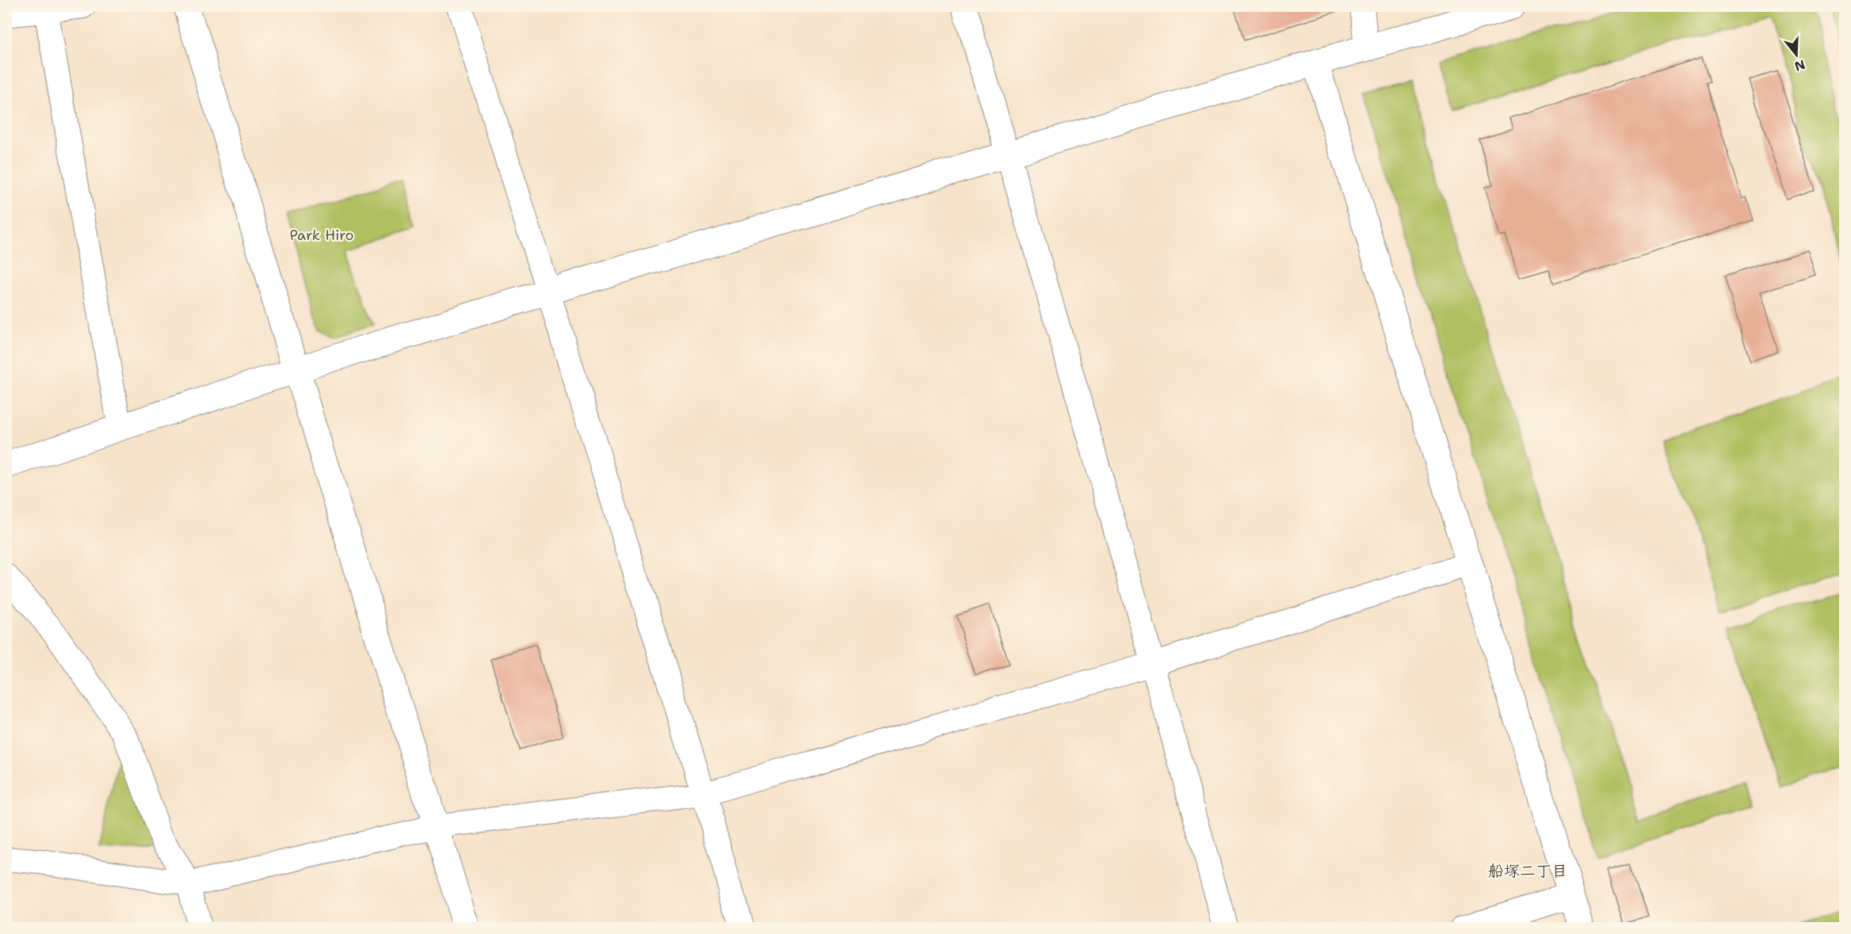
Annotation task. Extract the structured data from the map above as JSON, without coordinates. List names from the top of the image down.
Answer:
{
  "districts": ["船塚二丁目"],
  "parks": ["Park Hiro"],
  "north": "bottom"
}
